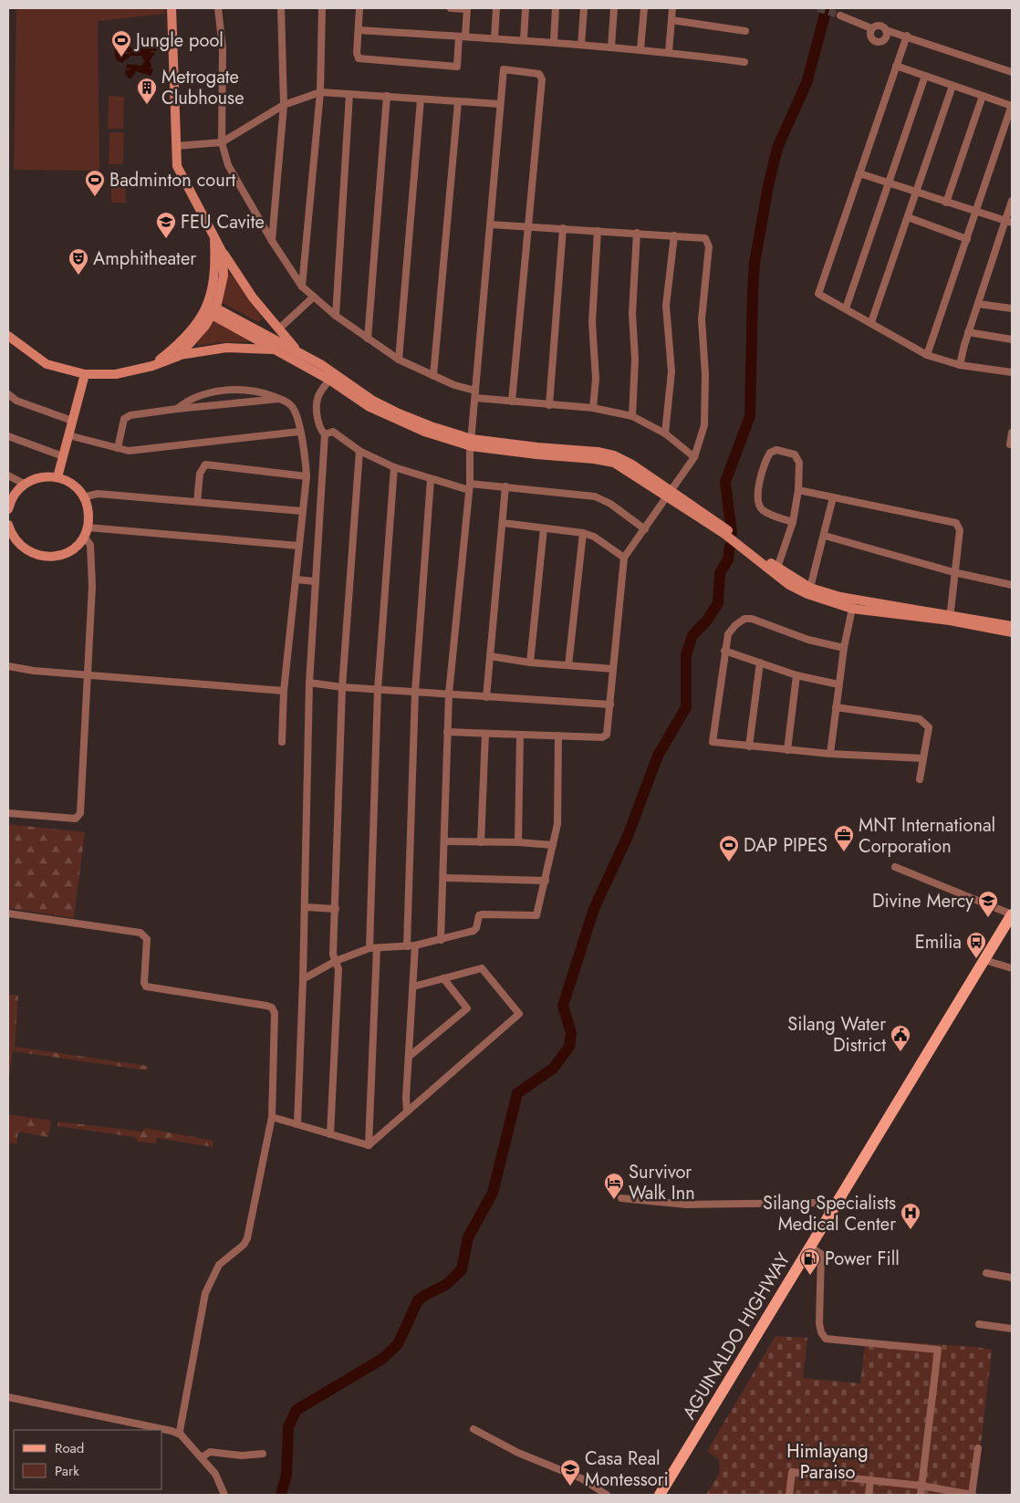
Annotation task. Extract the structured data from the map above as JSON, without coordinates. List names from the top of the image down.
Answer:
{
  "streets": {
    "main road": ["AGUINALDO HIGHWAY"]
  },
  "parks": ["Himlayang Paraiso"],
  "places": {
    "sports": ["Jungle pool", "Badminton court", "DAP PIPES"],
    "building": ["Metrogate Clubhouse"],
    "school or university": ["FEU Cavite", "Divine Mercy", "Casa Real Montessori"],
    "theatre": ["Amphitheater"],
    "office": ["MNT International Corporation"],
    "bus stop": ["Emilia"],
    "public building": ["Silang Water District"],
    "hotel": ["Survivor Walk Inn"],
    "hospital": ["Silang Specialists Medical Center"],
    "fuel station": ["Power Fill"]
  },
  "legend": ["Road", "Park"]
}
